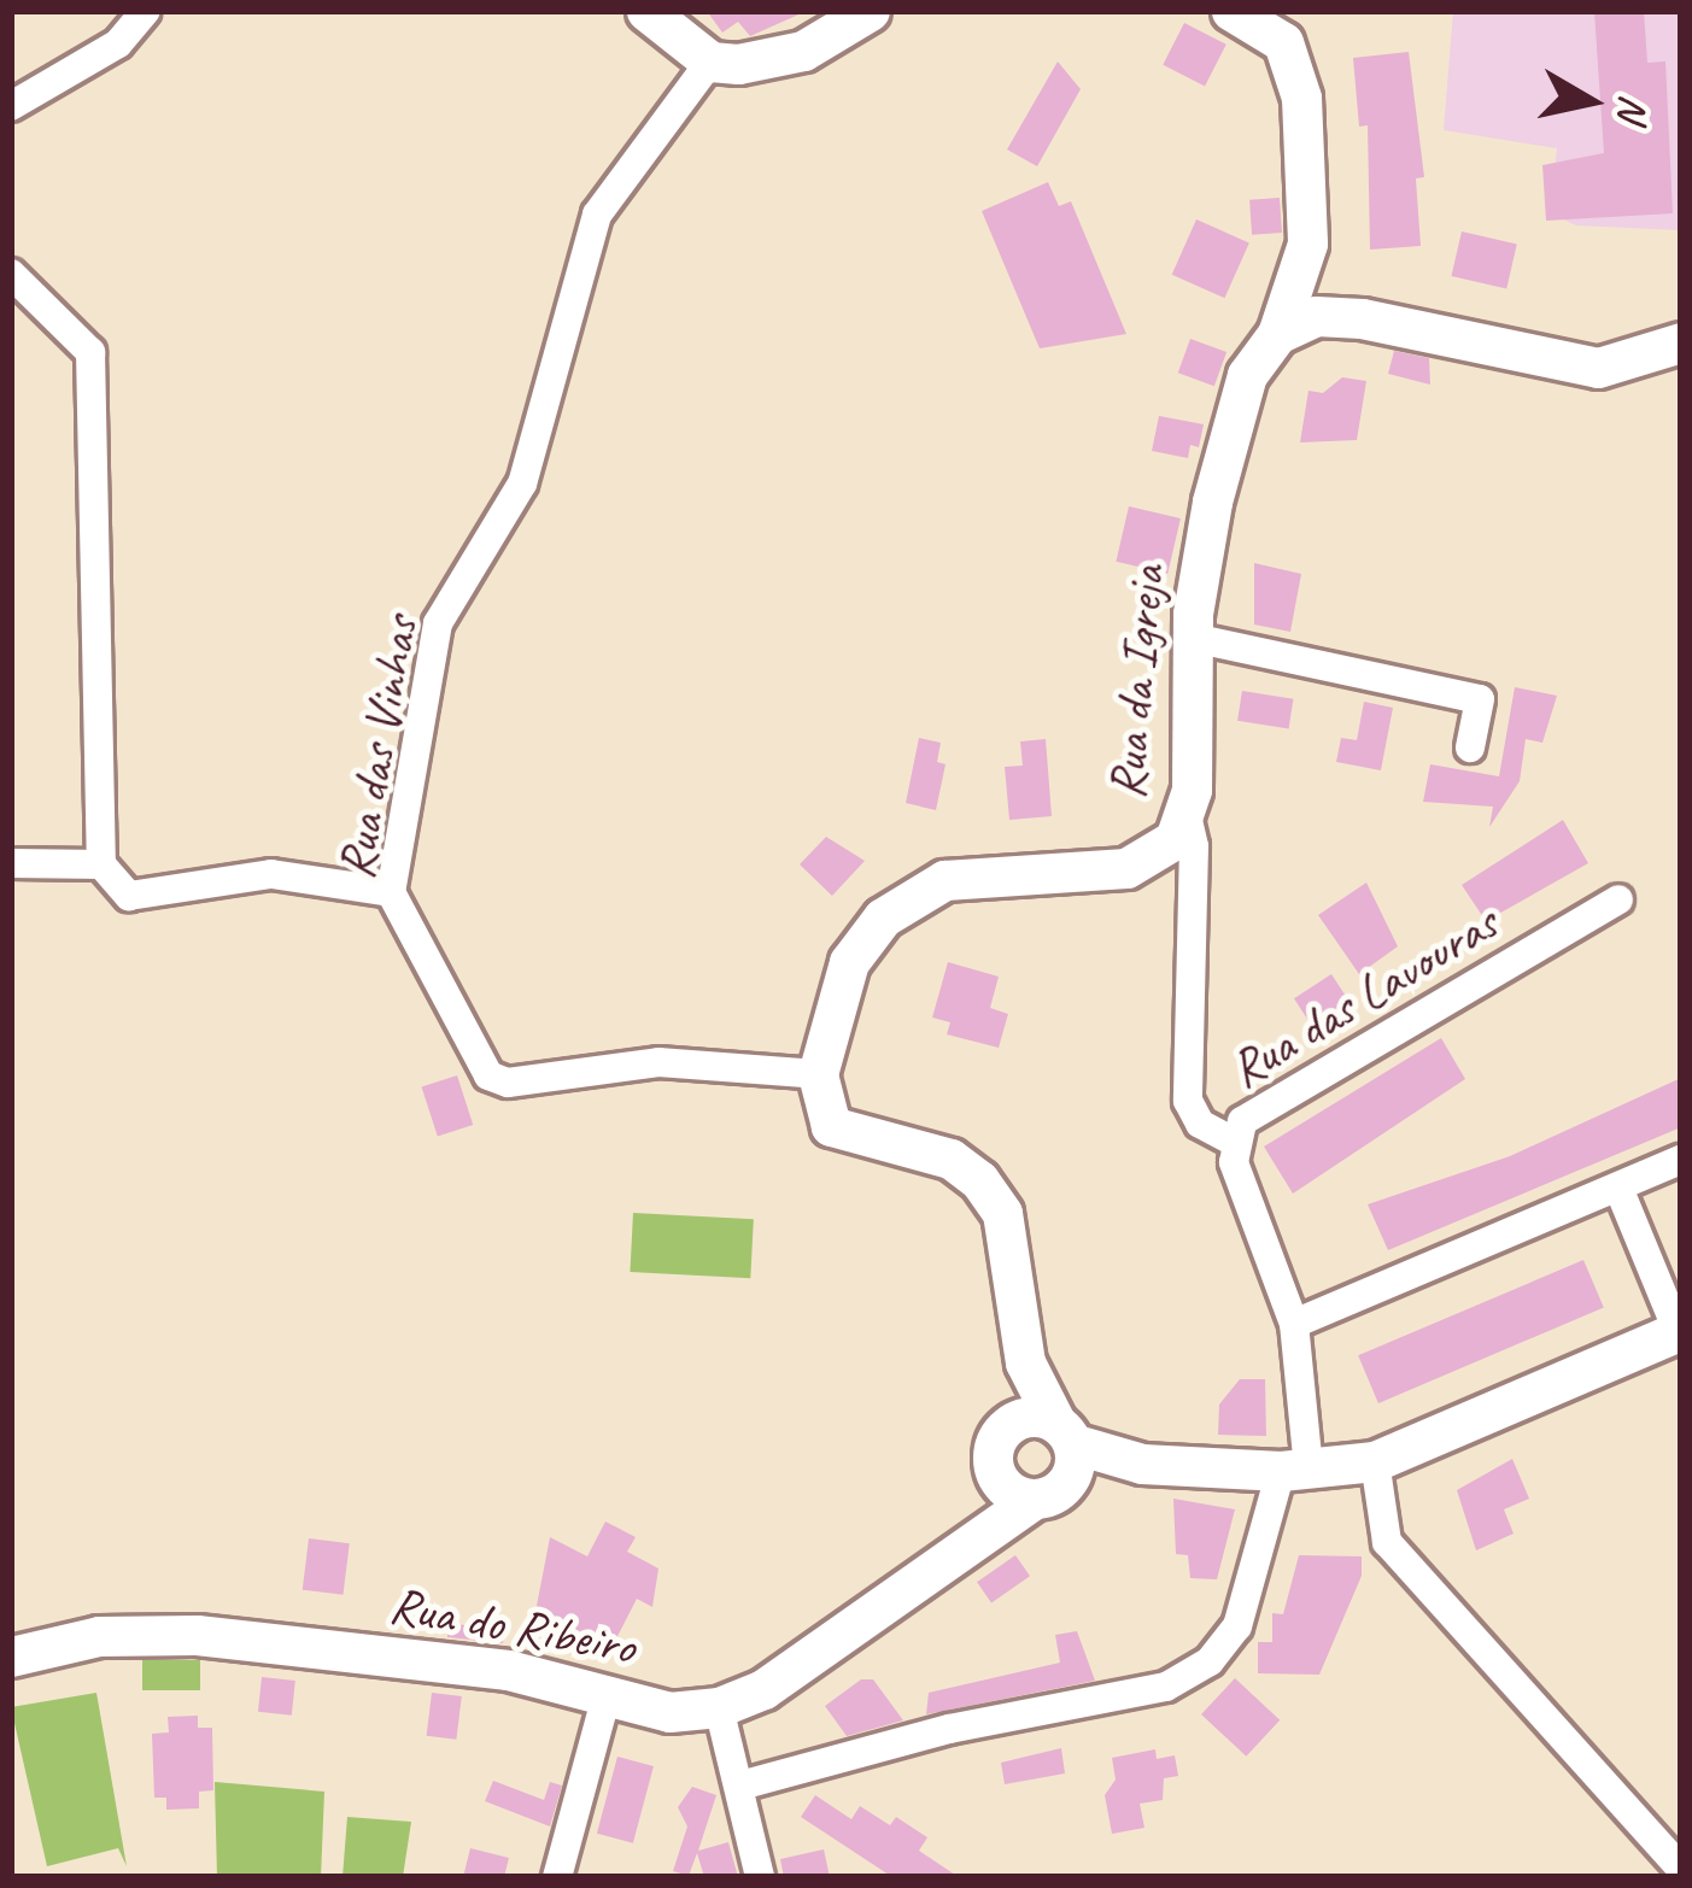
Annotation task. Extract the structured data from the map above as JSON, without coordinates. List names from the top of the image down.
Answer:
{
  "streets": {
    "main road": ["Rua da Igreja", "Rua do Ribeiro"],
    "street": ["Rua das Vinhas", "Rua das Lavouras"]
  },
  "crossings": [
    ["Rua da Igreja", "Rua das Vinhas"]
  ],
  "north": "right"
}
